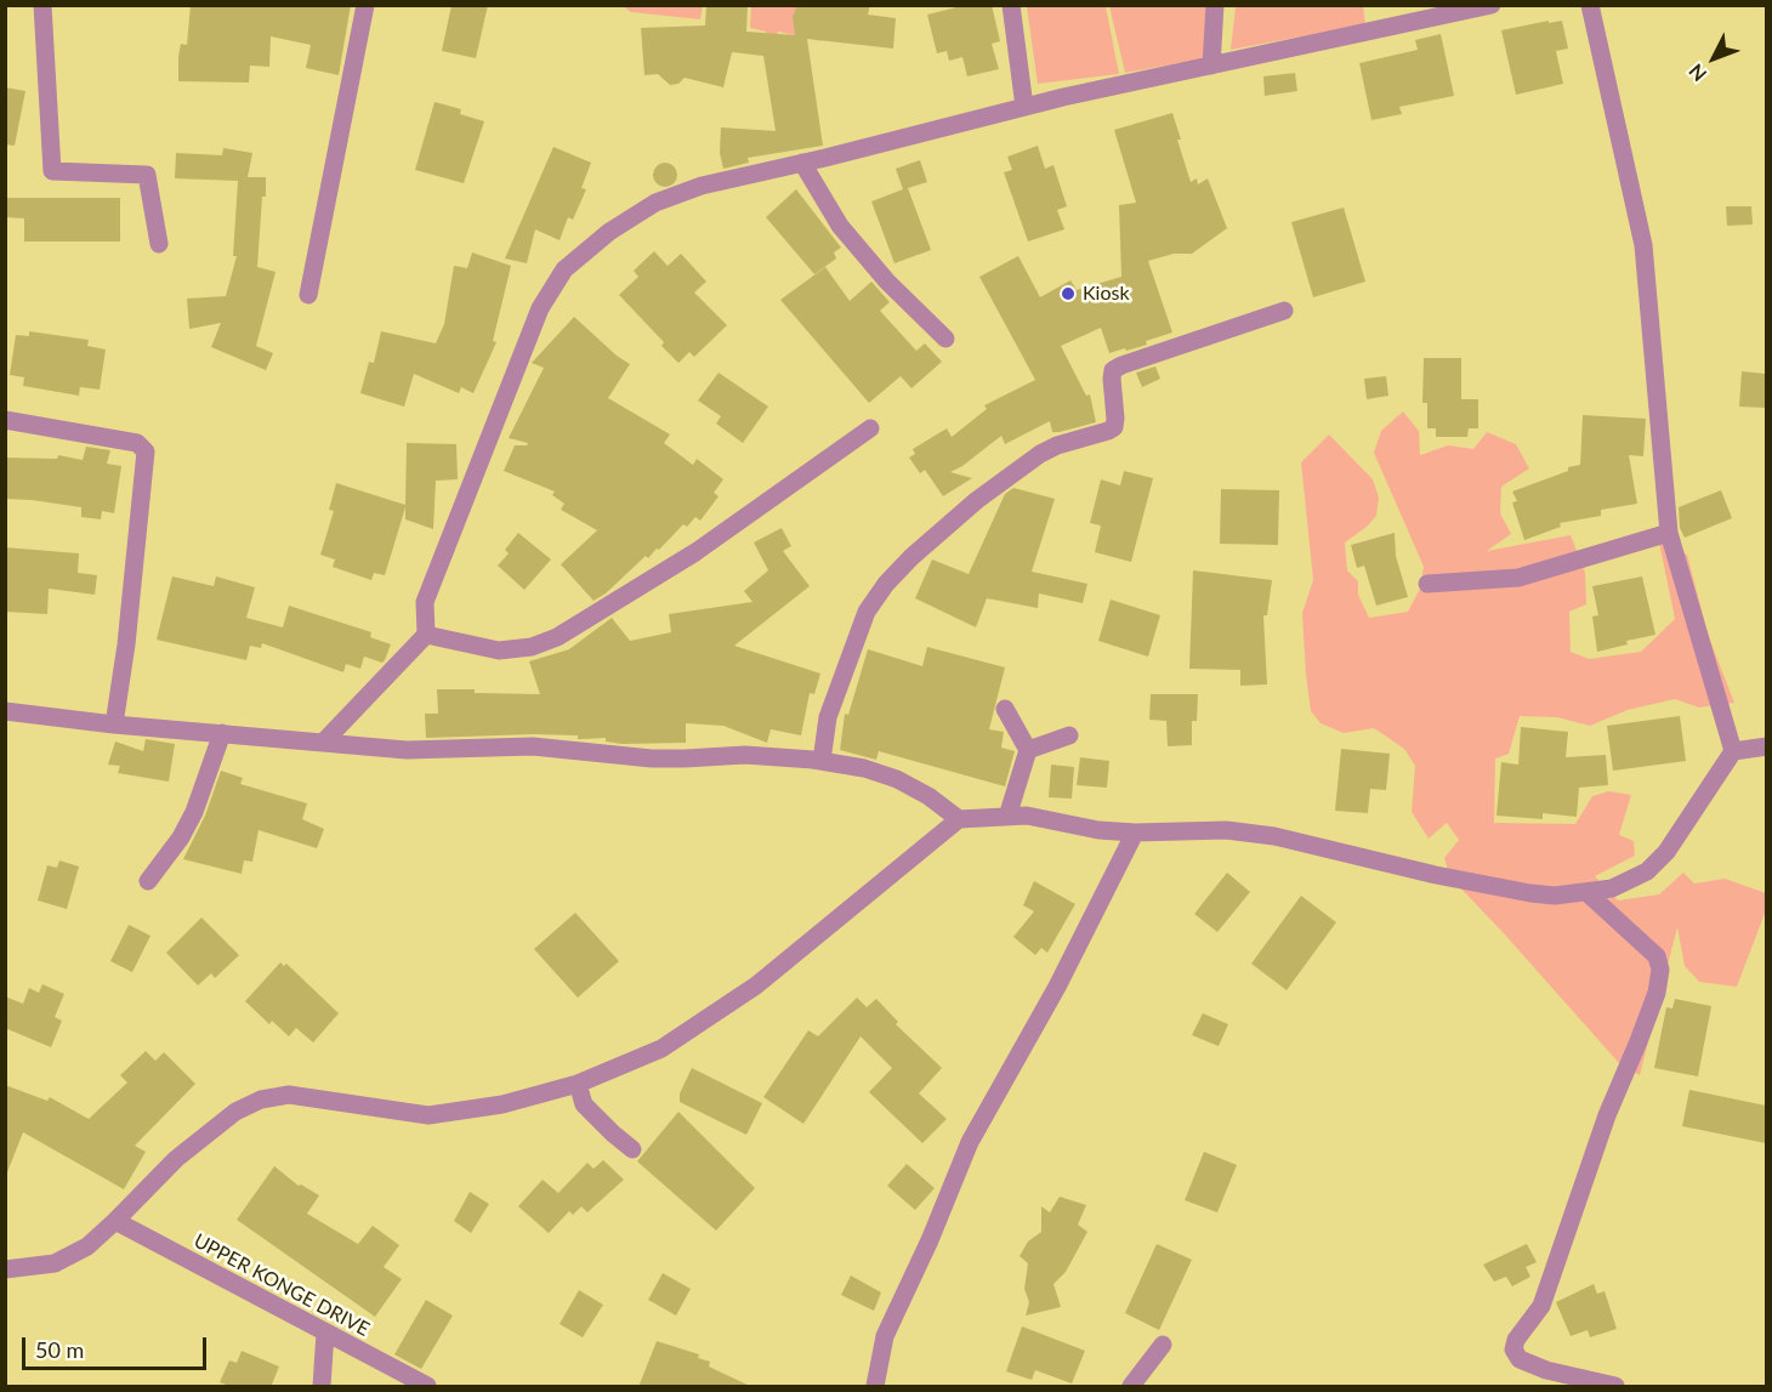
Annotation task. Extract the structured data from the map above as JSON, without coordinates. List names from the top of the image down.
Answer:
{
  "streets": {
    "street": ["UPPER KONGE DRIVE"]
  },
  "places": ["Kiosk"],
  "scale_bar": "50 m",
  "north": "bottom left"
}
